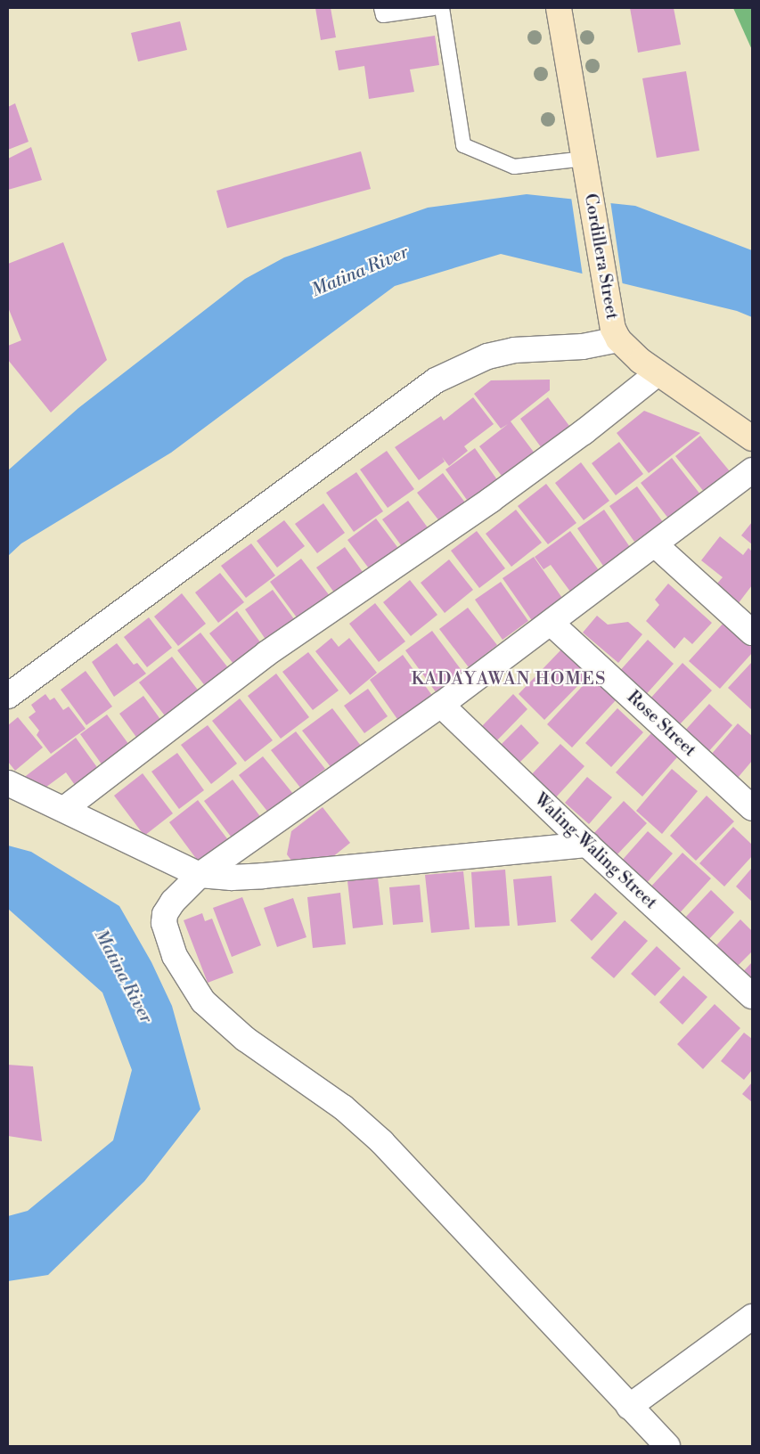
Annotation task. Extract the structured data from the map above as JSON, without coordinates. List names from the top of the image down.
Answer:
{
  "streets": {
    "street": ["Cordillera Street", "Rose Street", "Waling-Waling Street"]
  },
  "districts": ["KADAYAWAN HOMES"],
  "water": ["Matina River"]
}
